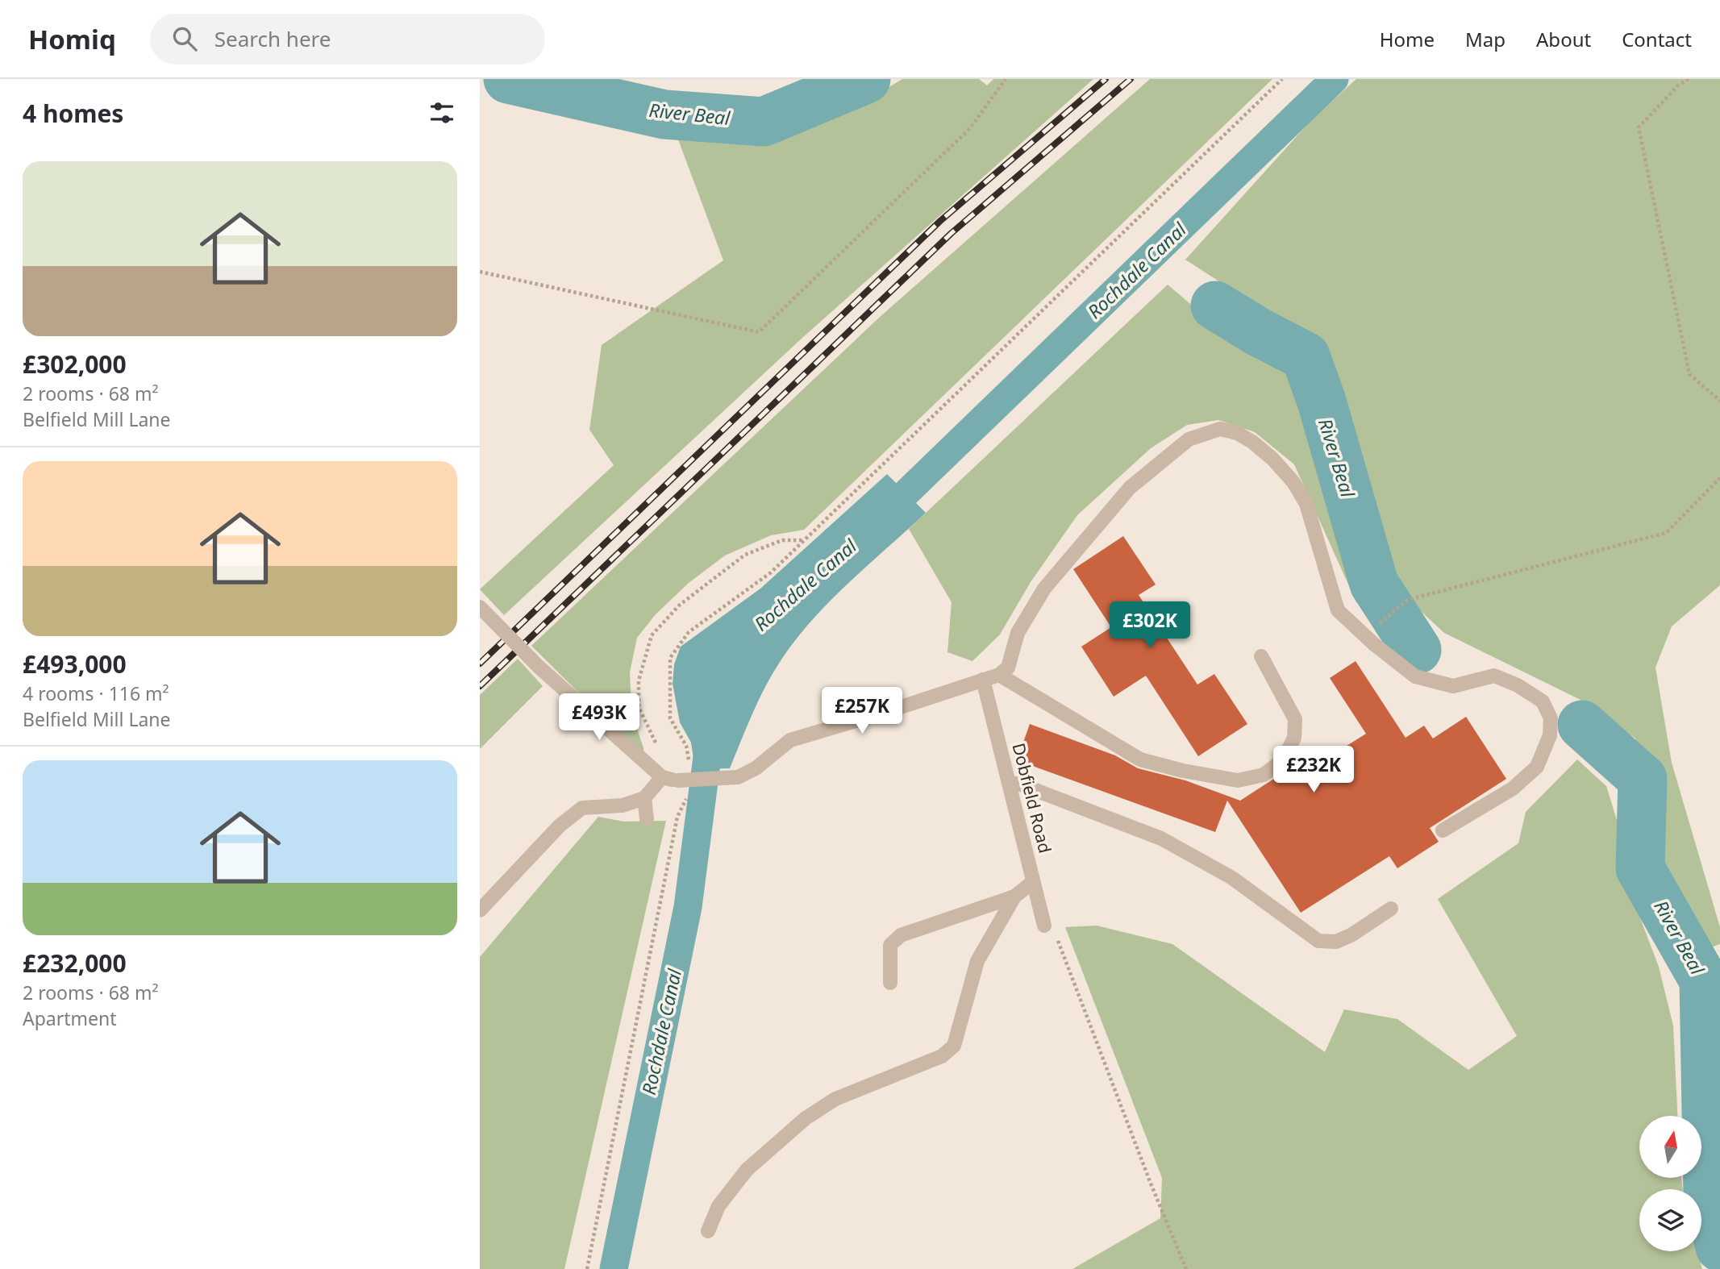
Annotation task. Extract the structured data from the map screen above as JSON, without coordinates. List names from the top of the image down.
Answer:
{
  "streets": {
    "street": ["Dobfield Road"]
  },
  "water": ["River Beal", "Rochdale Canal"],
  "north": "top",
  "page": {
    "header": "Homiq",
    "search": "Search here",
    "nav": [
      "Home",
      "Map",
      "About",
      "Contact"
    ],
    "heading": "4 homes",
    "list": [
      {
        "name": "£302,000",
        "note": "2 rooms · 68 m² · Belfield Mill Lane"
      },
      {
        "name": "£493,000",
        "note": "4 rooms · 116 m² · Belfield Mill Lane"
      },
      {
        "name": "£232,000",
        "note": "2 rooms · 68 m² · Apartment"
      }
    ],
    "price": [
      "£302K",
      "£257K",
      "£493K",
      "£232K"
    ]
  }
}
